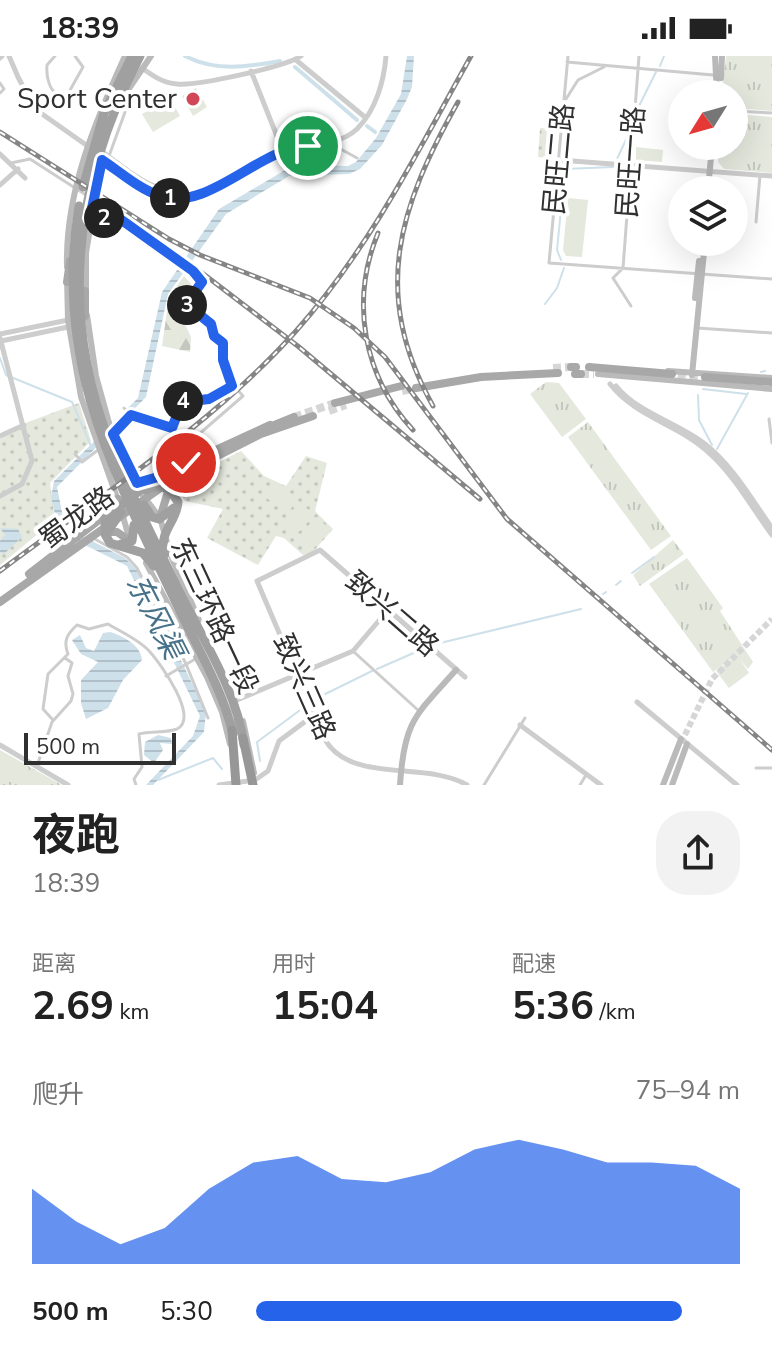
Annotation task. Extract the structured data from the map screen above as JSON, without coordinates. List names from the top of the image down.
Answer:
{
  "streets": {
    "highway": ["东三环路一段"],
    "main road": ["蜀龙路"],
    "street": [
      "民旺二路",
      "民旺一路",
      "致兴二路",
      "致兴三路"
    ]
  },
  "crossings": [
    ["民旺二路", "民旺一路"],
    ["致兴二路", "致兴三路"]
  ],
  "water": ["东风渠"],
  "places": ["Sport Center"],
  "scale_bar": "500 m",
  "north": "bottom left",
  "page": {
    "status": "18:39",
    "pins": [
      "1",
      "2",
      "3",
      "4"
    ],
    "scale": "500 m",
    "heading": ["夜跑", "18:39"],
    "stats": [
      ["距离", "2.69 km"],
      ["用时", "15:04"],
      ["配速", "5:36 /km"]
    ],
    "chart": ["爬升", "75–94 m"],
    "list": [
      {
        "name": "500 m",
        "note": "5:30"
      }
    ]
  }
}
